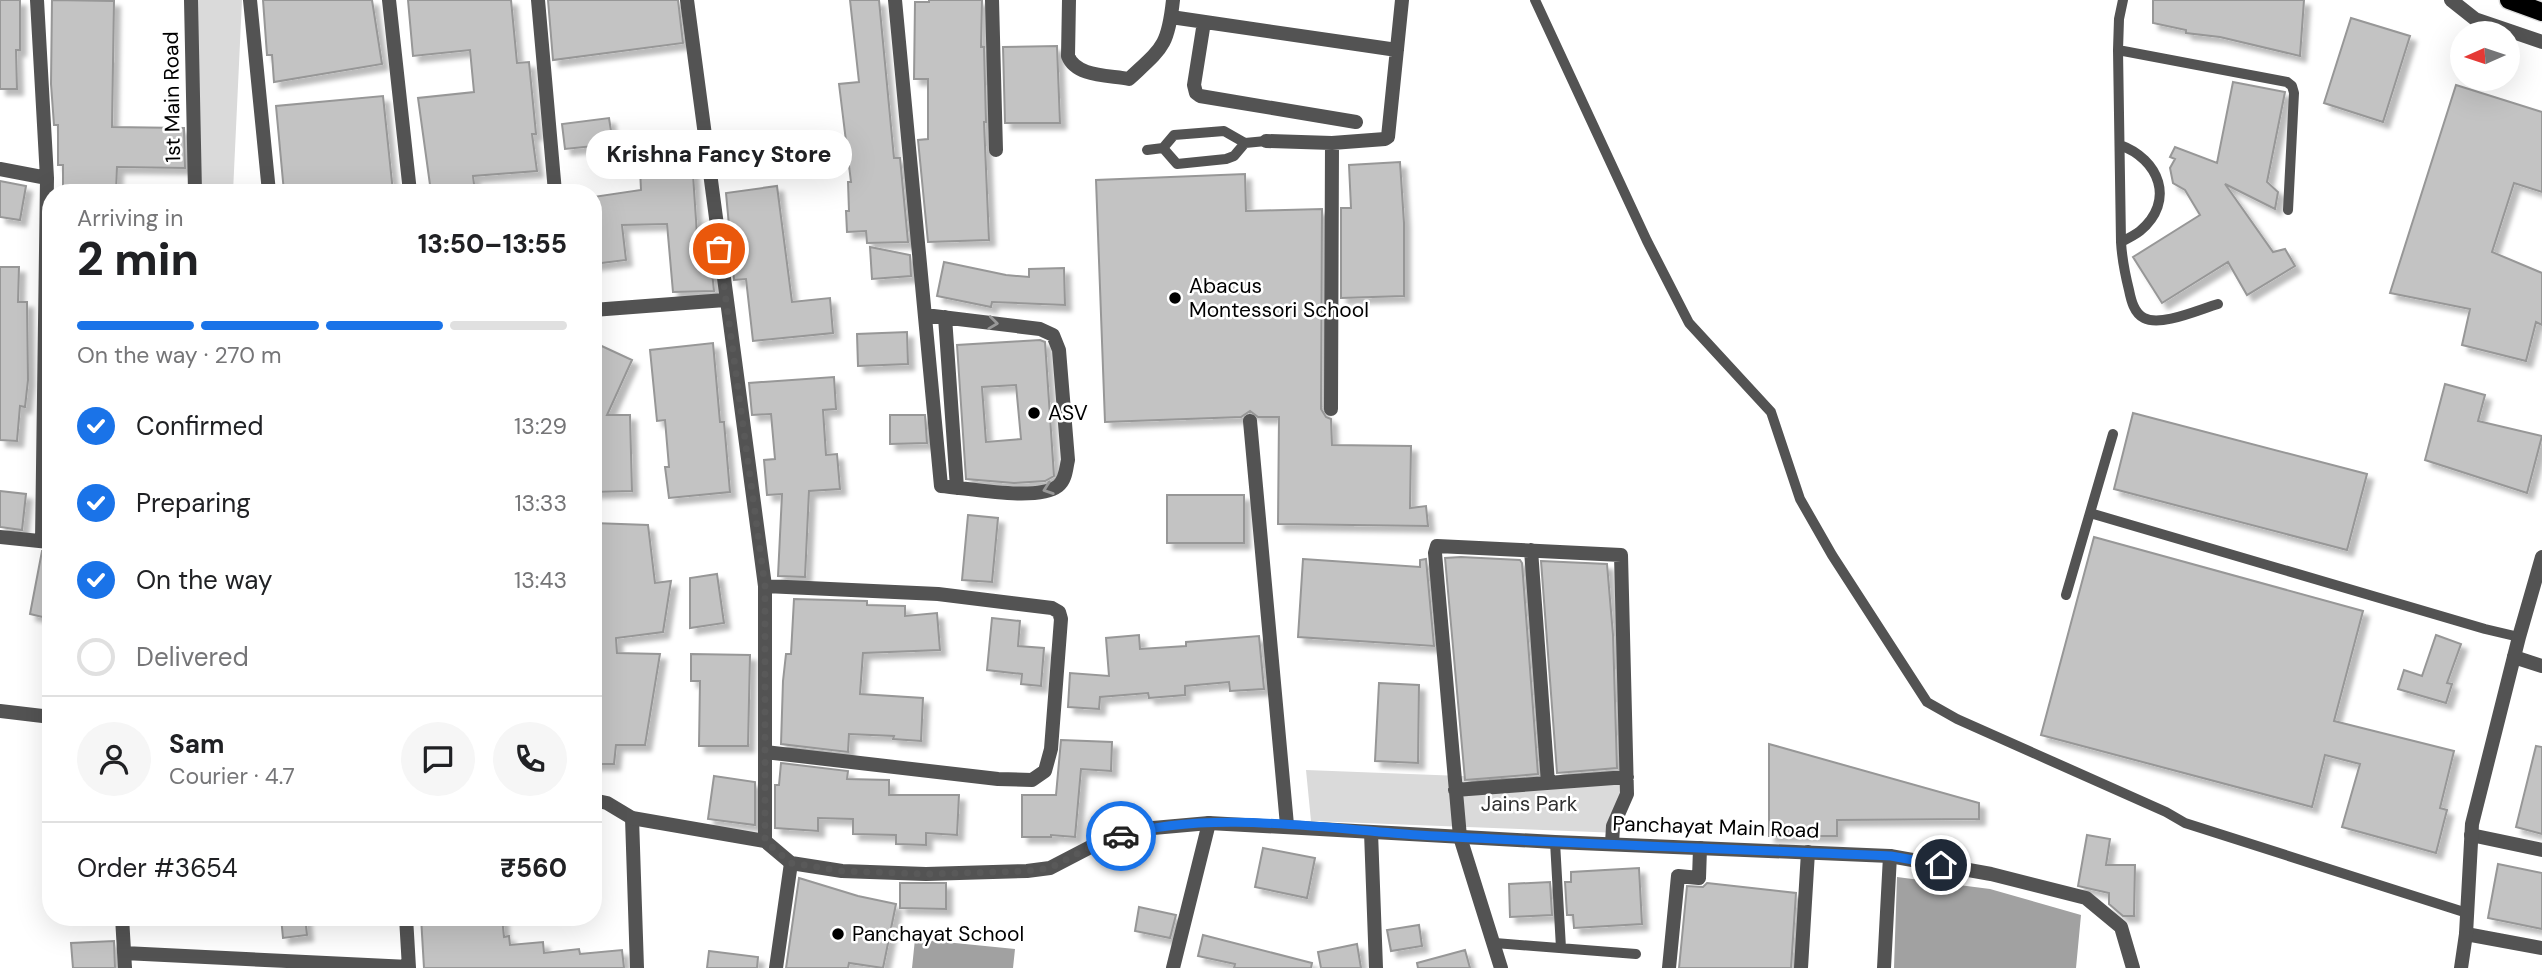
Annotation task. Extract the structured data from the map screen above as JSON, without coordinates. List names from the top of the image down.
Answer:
{
  "streets": {
    "street": ["1st Main Road", "Panchayat Main Road"]
  },
  "parks": ["Jains Park"],
  "places": [
    "Krishna Fancy Store",
    "Abacus Montessori School",
    "ASV",
    "Panchayat School"
  ],
  "north": "left",
  "page": {
    "bubble": "Krishna Fancy Store",
    "heading": ["2 min", "Arriving in", "13:50–13:55"],
    "panel": [
      "Sam",
      "Courier · 4.7",
      "Order #3654",
      "₹560"
    ],
    "bar": "On the way · 270 m",
    "list": [
      ["Confirmed", "13:29"],
      ["Preparing", "13:33"],
      ["On the way", "13:43"],
      "Delivered"
    ]
  }
}
